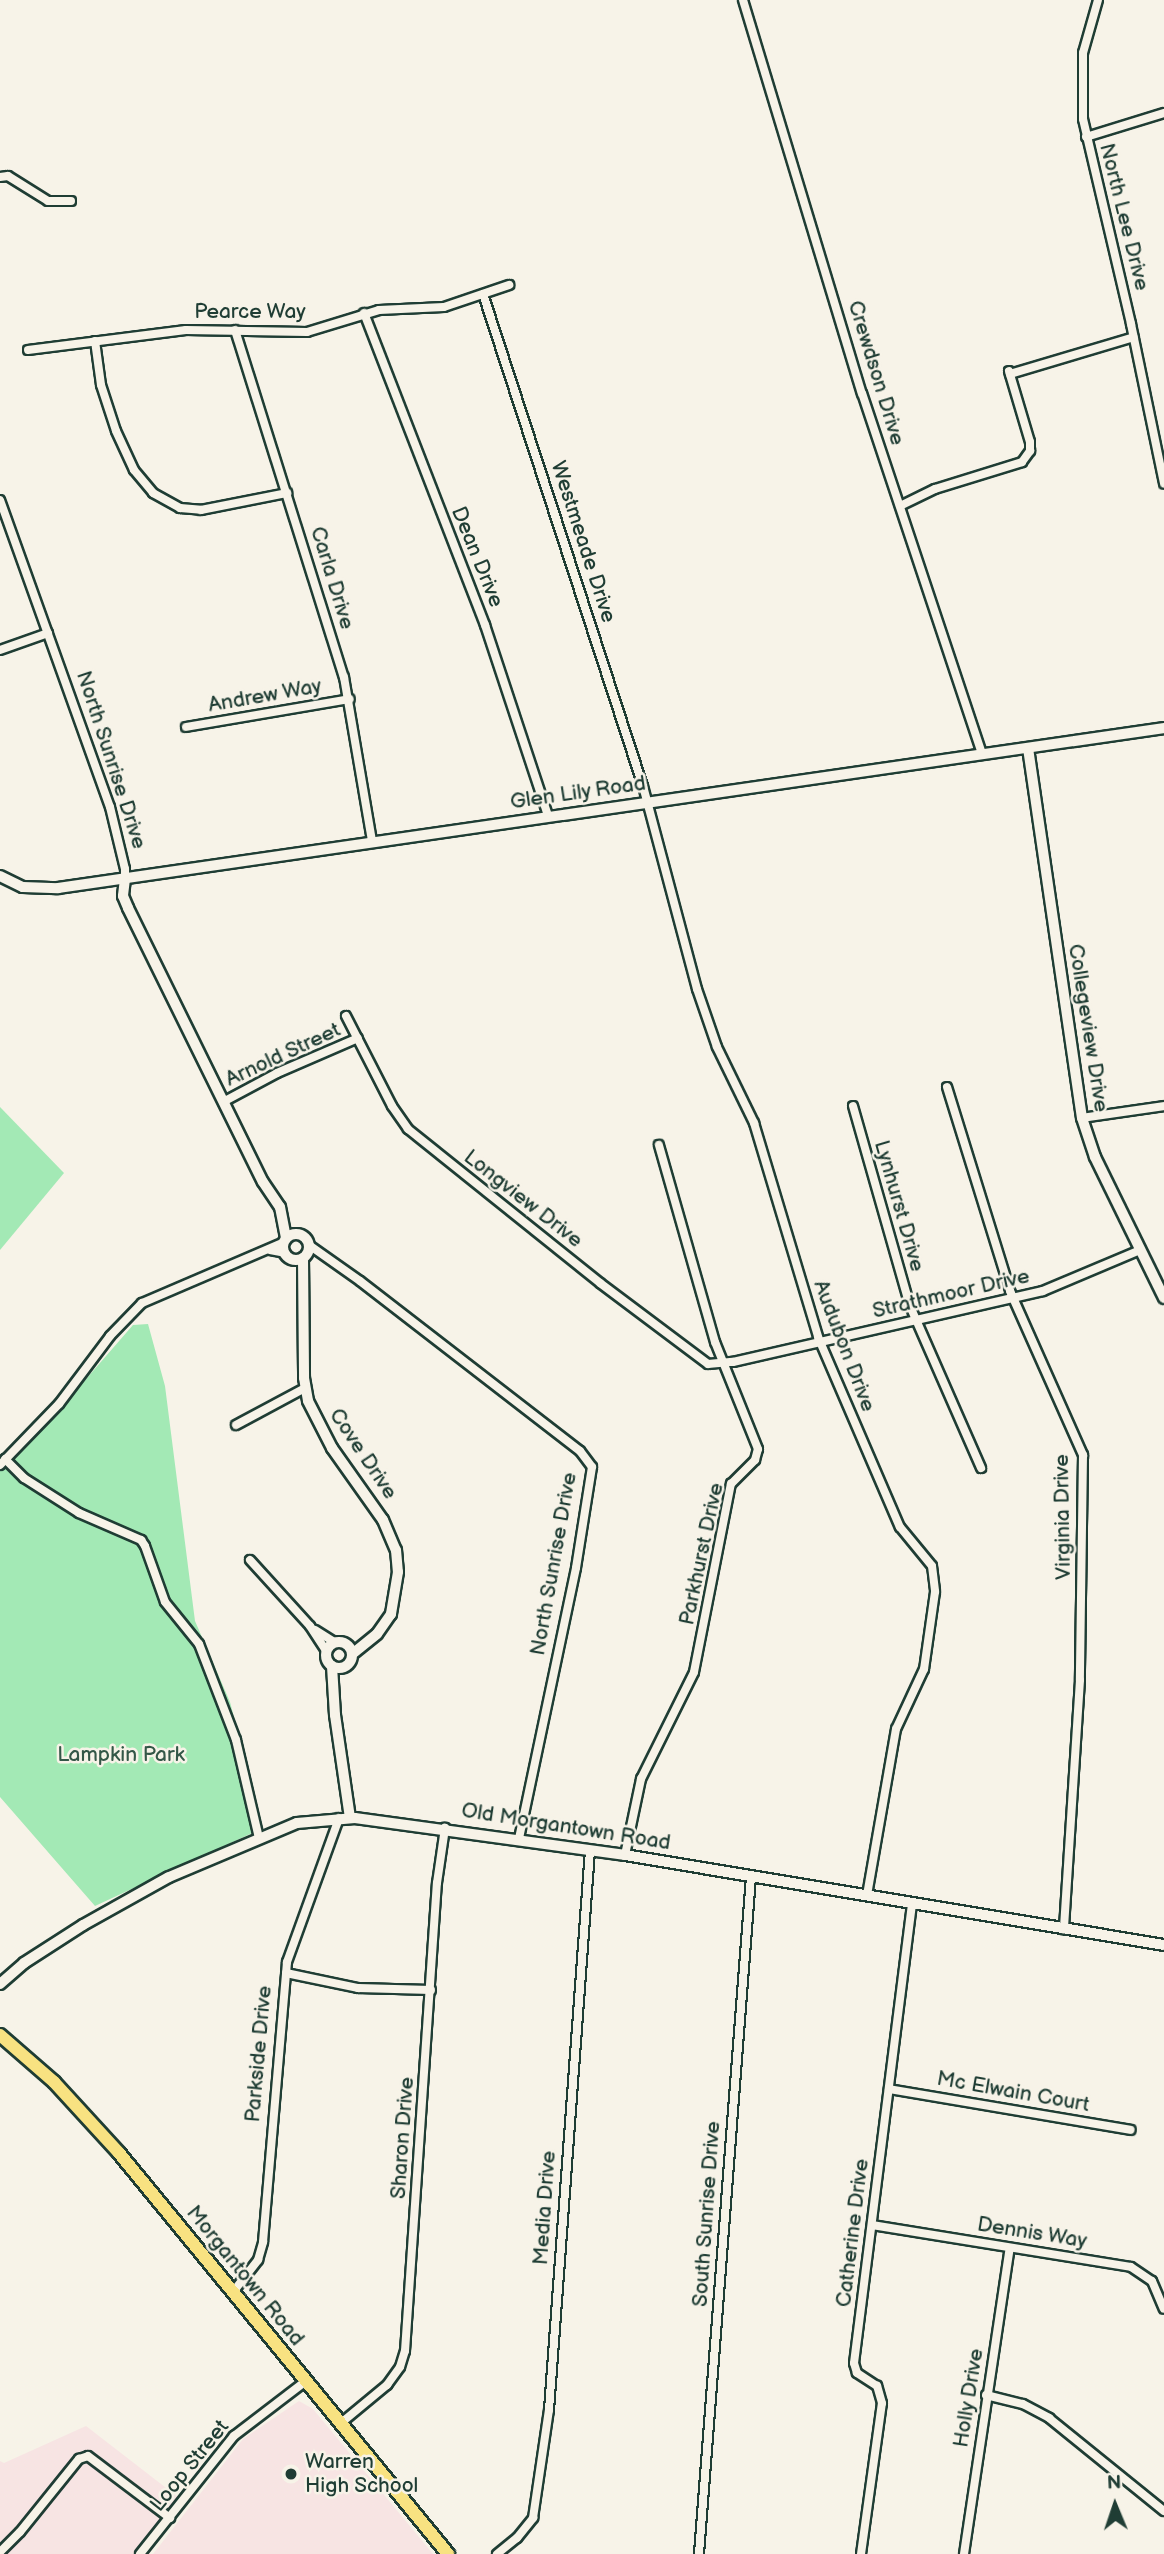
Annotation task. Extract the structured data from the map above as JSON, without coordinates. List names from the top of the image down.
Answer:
{
  "streets": {
    "main road": ["Morgantown Road"],
    "street": [
      "North Lee Drive",
      "Pearce Way",
      "Crewdson Drive",
      "Westmeade Drive",
      "Dean Drive",
      "Carla Drive",
      "Andrew Way",
      "North Sunrise Drive",
      "Glen Lily Road",
      "Collegeview Drive",
      "Arnold Street",
      "Longview Drive",
      "Lynhurst Drive",
      "Strathmoor Drive",
      "Audubon Drive",
      "Cove Drive",
      "Virginia Drive",
      "Parkhurst Drive",
      "Old Morgantown Road",
      "Parkside Drive",
      "Mc Elwain Court",
      "Sharon Drive",
      "Media Drive",
      "South Sunrise Drive",
      "Catherine Drive",
      "Dennis Way",
      "Holly Drive",
      "Loop Street"
    ]
  },
  "crossings": [
    ["Pearce Way", "Westmeade Drive"],
    ["Pearce Way", "Dean Drive"],
    ["Pearce Way", "Carla Drive"],
    ["Crewdson Drive", "Glen Lily Road"],
    ["Westmeade Drive", "Glen Lily Road"],
    ["Westmeade Drive", "Audubon Drive"],
    ["Dean Drive", "Glen Lily Road"],
    ["Carla Drive", "Andrew Way"],
    ["Carla Drive", "Glen Lily Road"],
    ["North Sunrise Drive", "Glen Lily Road"],
    ["North Sunrise Drive", "Arnold Street"],
    ["North Sunrise Drive", "Cove Drive"],
    ["North Sunrise Drive", "Old Morgantown Road"],
    ["Glen Lily Road", "Collegeview Drive"],
    ["Glen Lily Road", "Audubon Drive"],
    ["Collegeview Drive", "Strathmoor Drive"],
    ["Arnold Street", "Longview Drive"],
    ["Longview Drive", "Strathmoor Drive"],
    ["Longview Drive", "Parkhurst Drive"],
    ["Lynhurst Drive", "Strathmoor Drive"],
    ["Strathmoor Drive", "Audubon Drive"],
    ["Strathmoor Drive", "Virginia Drive"],
    ["Strathmoor Drive", "Parkhurst Drive"],
    ["Audubon Drive", "Old Morgantown Road"],
    ["Cove Drive", "Parkside Drive"],
    ["Virginia Drive", "Old Morgantown Road"],
    ["Parkhurst Drive", "Old Morgantown Road"],
    ["Old Morgantown Road", "Parkside Drive"],
    ["Old Morgantown Road", "Sharon Drive"],
    ["Old Morgantown Road", "Media Drive"],
    ["Old Morgantown Road", "South Sunrise Drive"],
    ["Old Morgantown Road", "Catherine Drive"],
    ["Parkside Drive", "Morgantown Road"],
    ["Mc Elwain Court", "Catherine Drive"],
    ["Sharon Drive", "Morgantown Road"],
    ["Catherine Drive", "Dennis Way"],
    ["Dennis Way", "Holly Drive"],
    ["Morgantown Road", "Loop Street"]
  ],
  "parks": ["Lampkin Park"],
  "places": ["Warren High School"],
  "north": "top"
}
